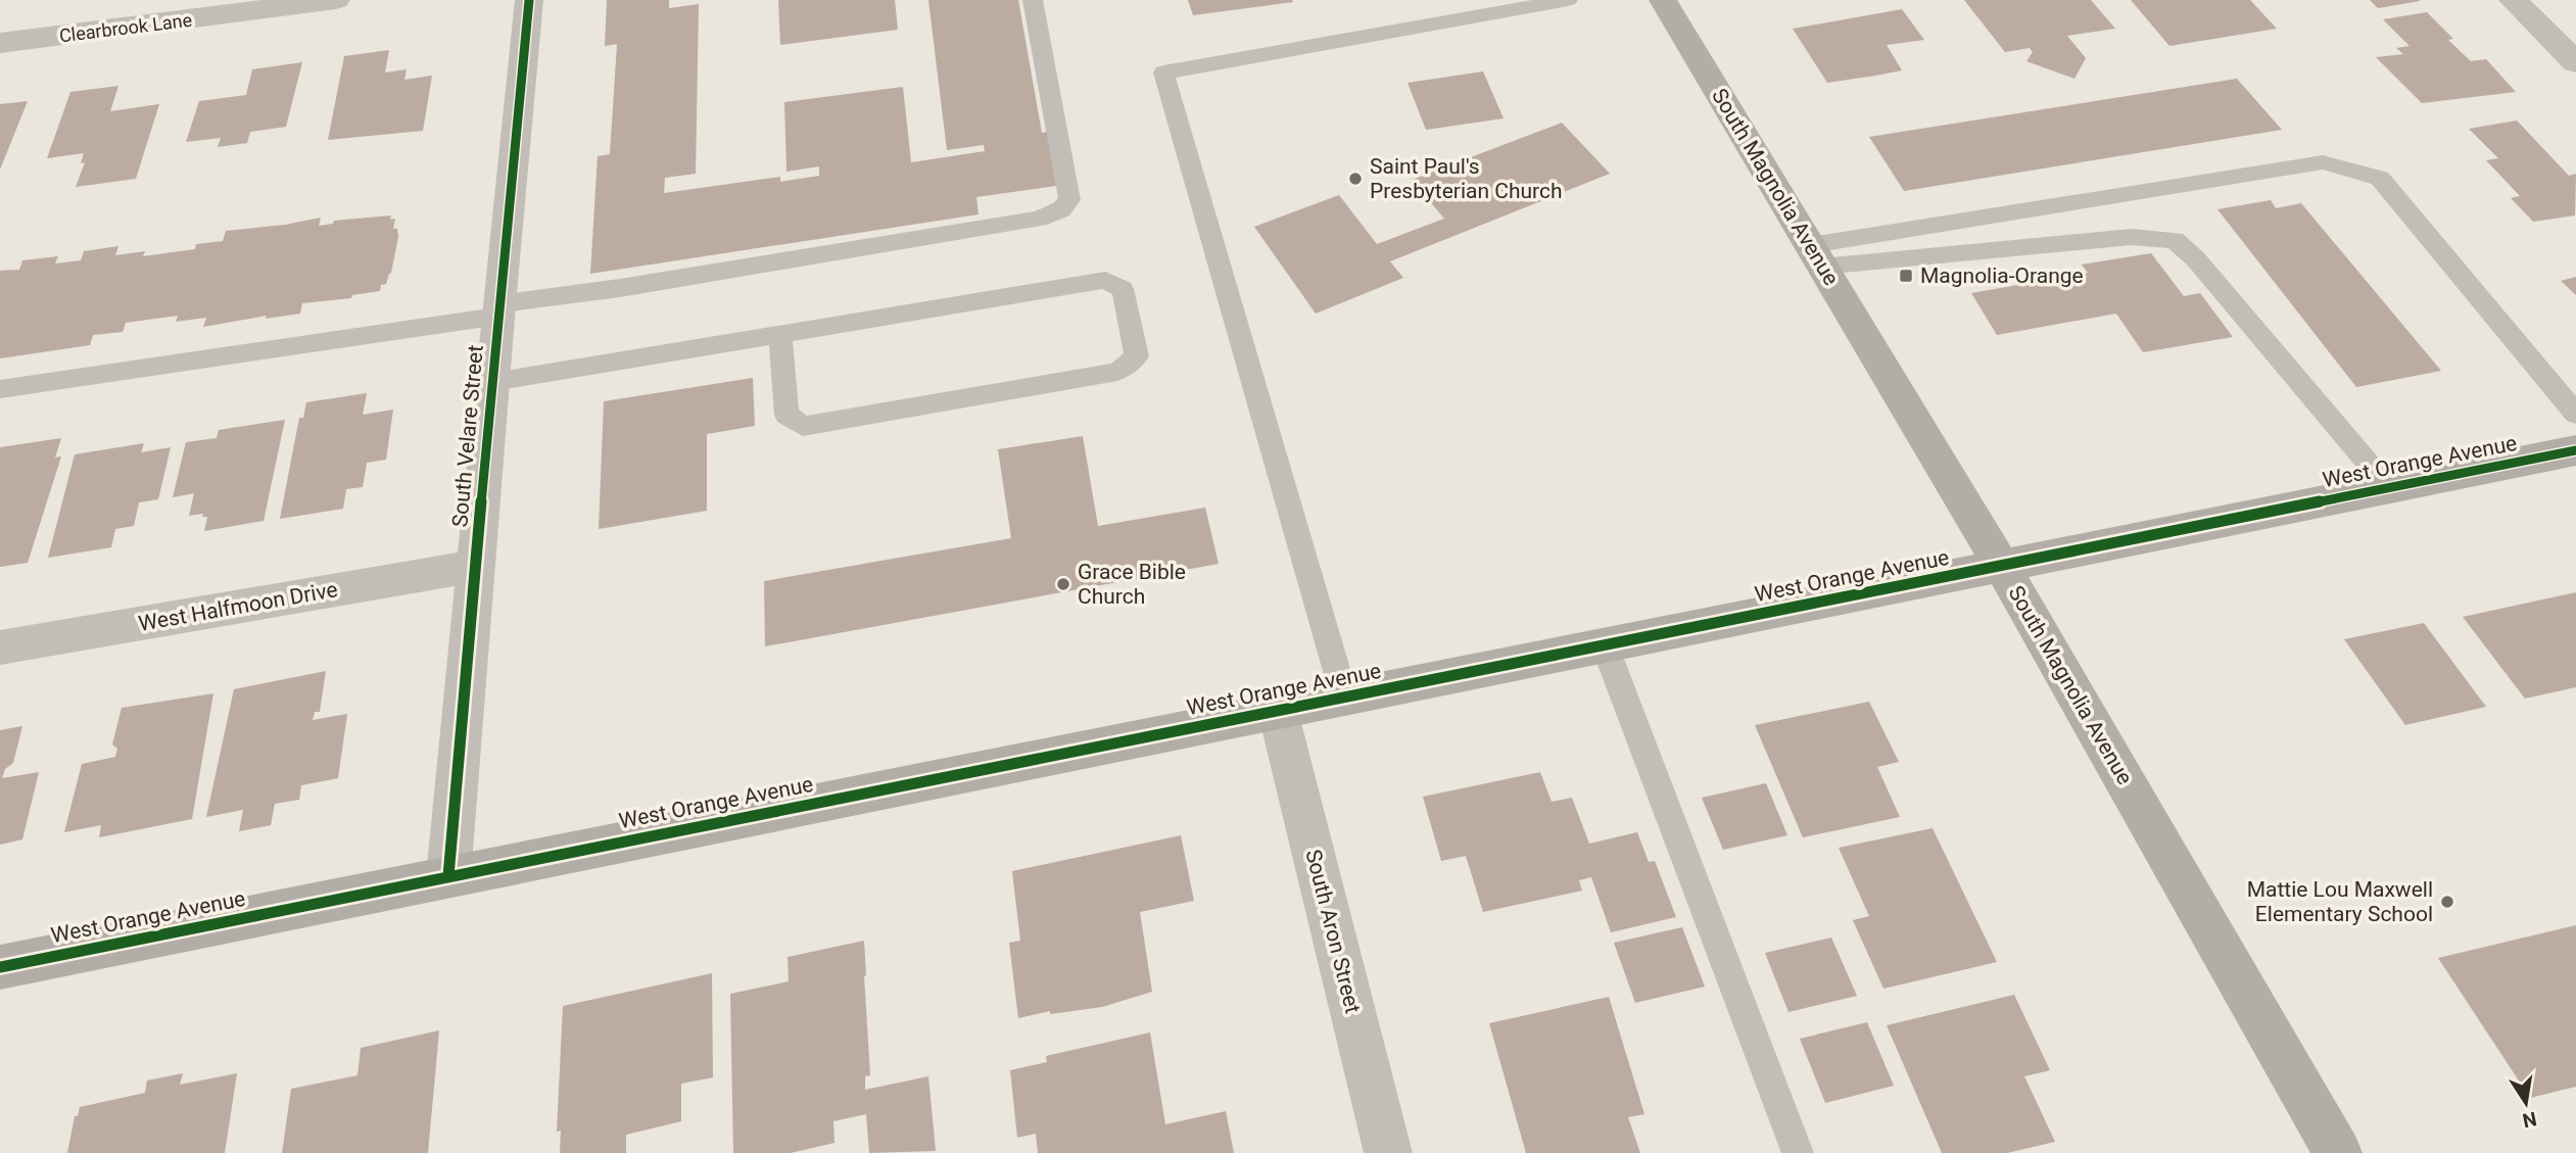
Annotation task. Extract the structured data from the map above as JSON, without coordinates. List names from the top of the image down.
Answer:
{
  "streets": {
    "street": [
      "Clearbrook Lane",
      "South Magnolia Avenue",
      "South Velare Street",
      "West Orange Avenue",
      "West Halfmoon Drive",
      "South Aron Street"
    ]
  },
  "crossings": [
    ["South Magnolia Avenue", "West Orange Avenue"],
    ["South Velare Street", "West Orange Avenue"],
    ["South Velare Street", "West Halfmoon Drive"],
    ["West Orange Avenue", "South Aron Street"]
  ],
  "places": {
    "other": ["Saint Paul's Presbyterian Church", "Grace Bible Church", "Mattie Lou Maxwell Elementary School"],
    "transit": ["Magnolia-Orange"]
  },
  "north": "bottom"
}
